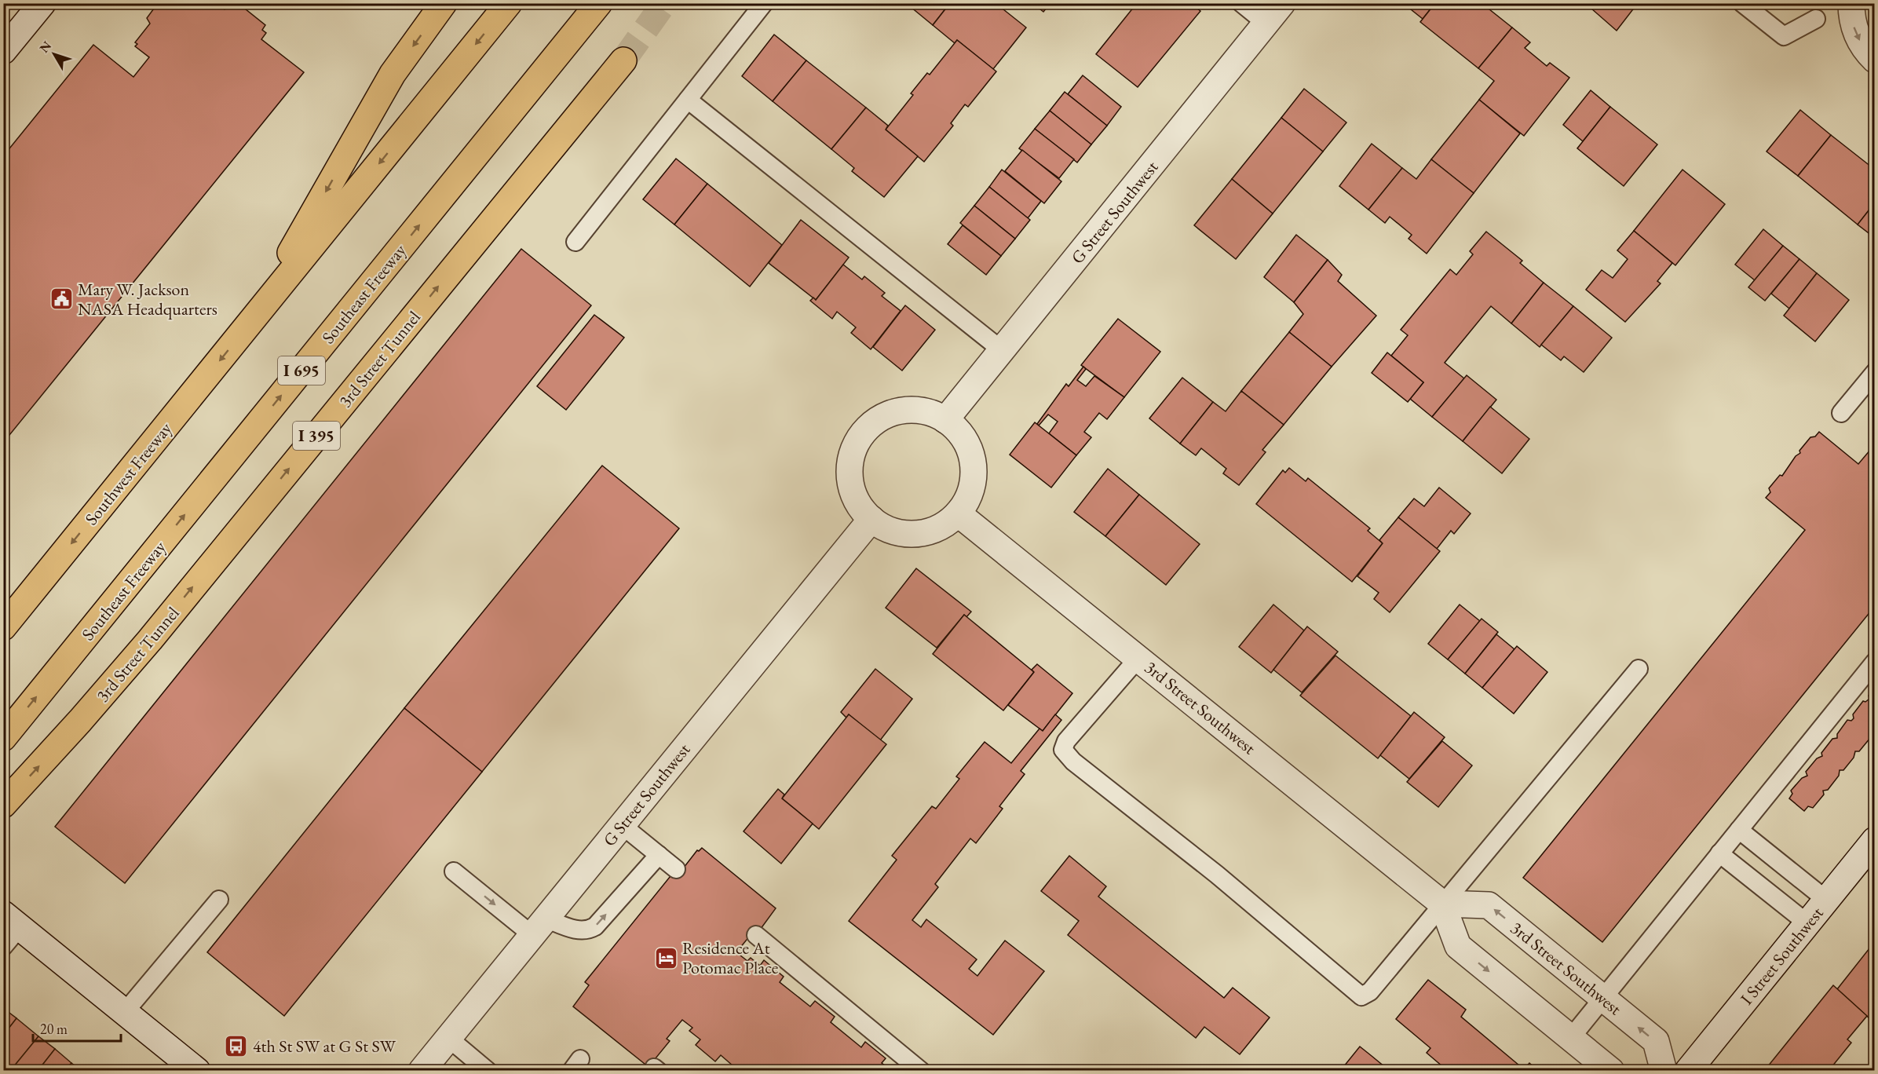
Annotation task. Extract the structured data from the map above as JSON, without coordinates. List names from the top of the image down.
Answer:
{
  "streets": {
    "highway": [
      "Southeast Freeway",
      "3rd Street Tunnel",
      "I 695",
      "I 395",
      "Southwest Freeway"
    ],
    "street": ["G Street Southwest", "3rd Street Southwest", "I Street Southwest"]
  },
  "crossings": [
    ["G Street Southwest", "3rd Street Southwest"]
  ],
  "one_way": ["Southwest Freeway"],
  "places": {
    "public building": ["Mary W. Jackson NASA Headquarters"],
    "hotel": ["Residence At Potomac Place"],
    "bus stop": ["4th St SW at G St SW"]
  },
  "scale_bar": "20 m",
  "north": "top left"
}
